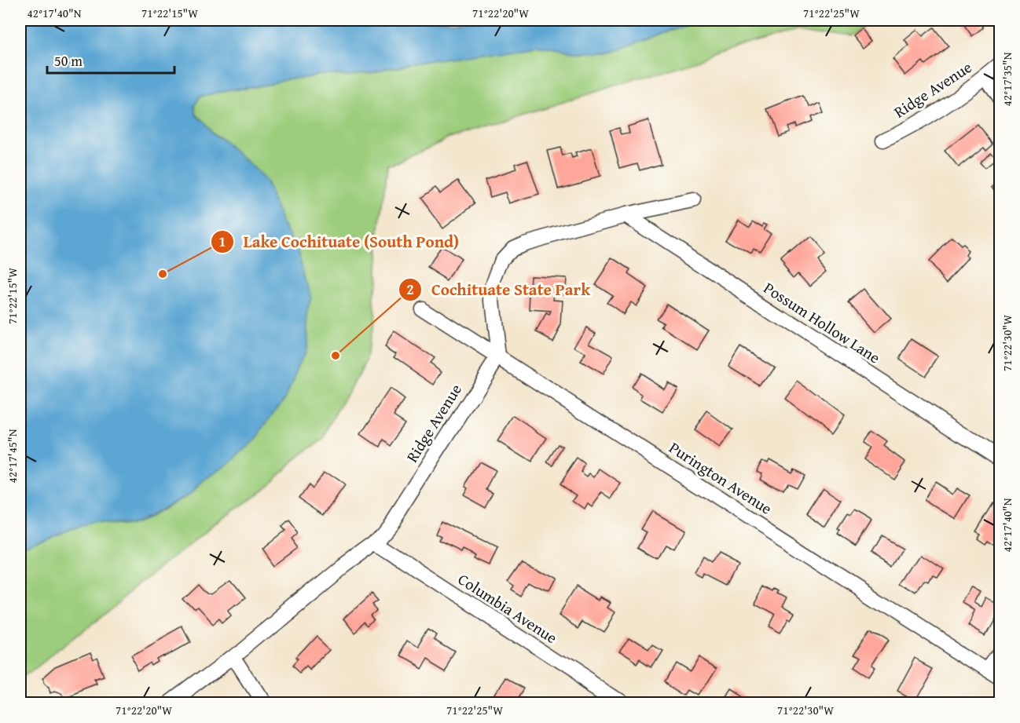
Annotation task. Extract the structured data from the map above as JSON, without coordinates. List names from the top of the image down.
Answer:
{
  "streets": {
    "street": [
      "Ridge Avenue",
      "Possum Hollow Lane",
      "Purington Avenue",
      "Columbia Avenue"
    ]
  },
  "crossings": [
    ["Ridge Avenue", "Purington Avenue"],
    ["Ridge Avenue", "Columbia Avenue"]
  ],
  "places": ["Lake Cochituate (South Pond)", "Cochituate State Park"],
  "scale_bar": "50 m",
  "coordinates": [
    "42°17'40\"N",
    "71°22'15\"W",
    "71°22'20\"W",
    "71°22'25\"W",
    "42°17'35\"N",
    "71°22'30\"W",
    "42°17'45\"N"
  ]
}
